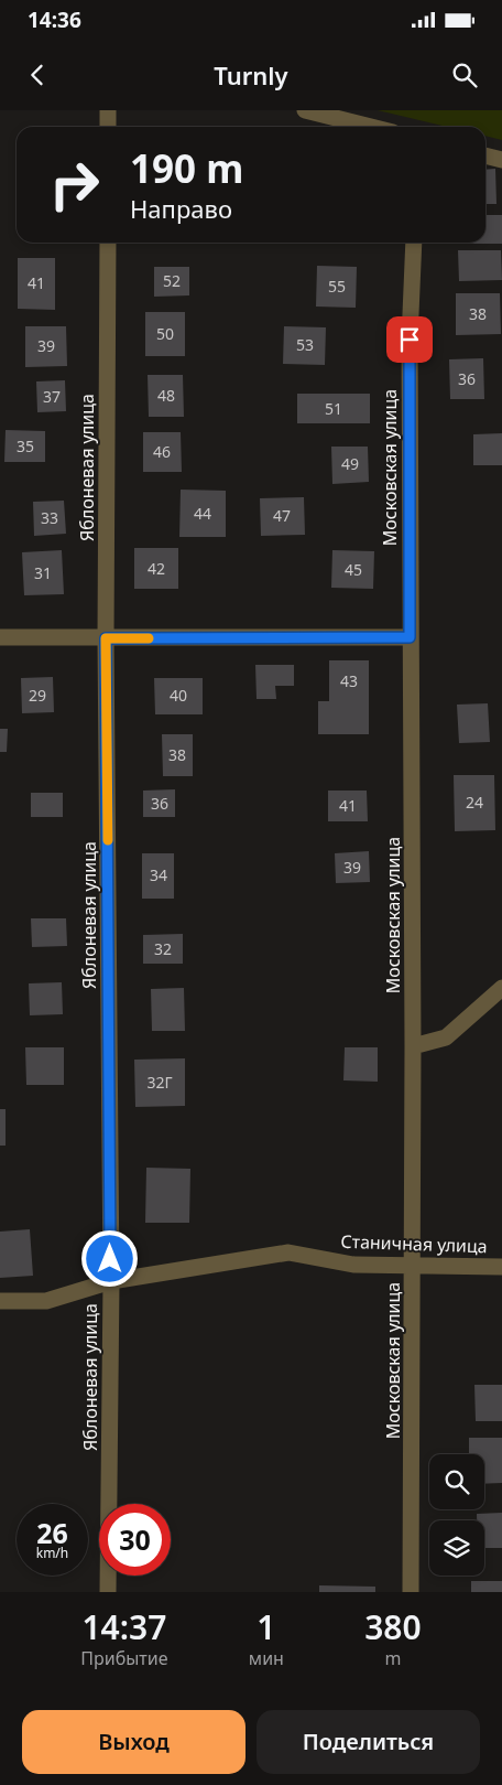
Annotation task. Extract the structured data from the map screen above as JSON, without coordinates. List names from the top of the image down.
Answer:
{
  "streets": {
    "street": ["Яблоневая улица", "Московская улица", "Станичная улица"]
  },
  "crossings": [
    ["Яблоневая улица", "Станичная улица"],
    ["Московская улица", "Станичная улица"]
  ],
  "house_numbers": [
    "52",
    "41",
    "55",
    "38",
    "50",
    "53",
    "39",
    "36",
    "48",
    "37",
    "51",
    "35",
    "46",
    "49",
    "44",
    "47",
    "33",
    "42",
    "45",
    "31",
    "43",
    "29",
    "40",
    "38",
    "24",
    "36",
    "41",
    "39",
    "34",
    "32",
    "32Г"
  ],
  "page": {
    "status": "14:36",
    "header": "Turnly",
    "turn": ["190 m", "Направо"],
    "speed": "26 km/h",
    "limit": "30",
    "eta": [
      "14:37",
      "Прибытие",
      "1",
      "мин",
      "380",
      "m"
    ],
    "buttons": ["Выход", "Поделиться"]
  }
}
